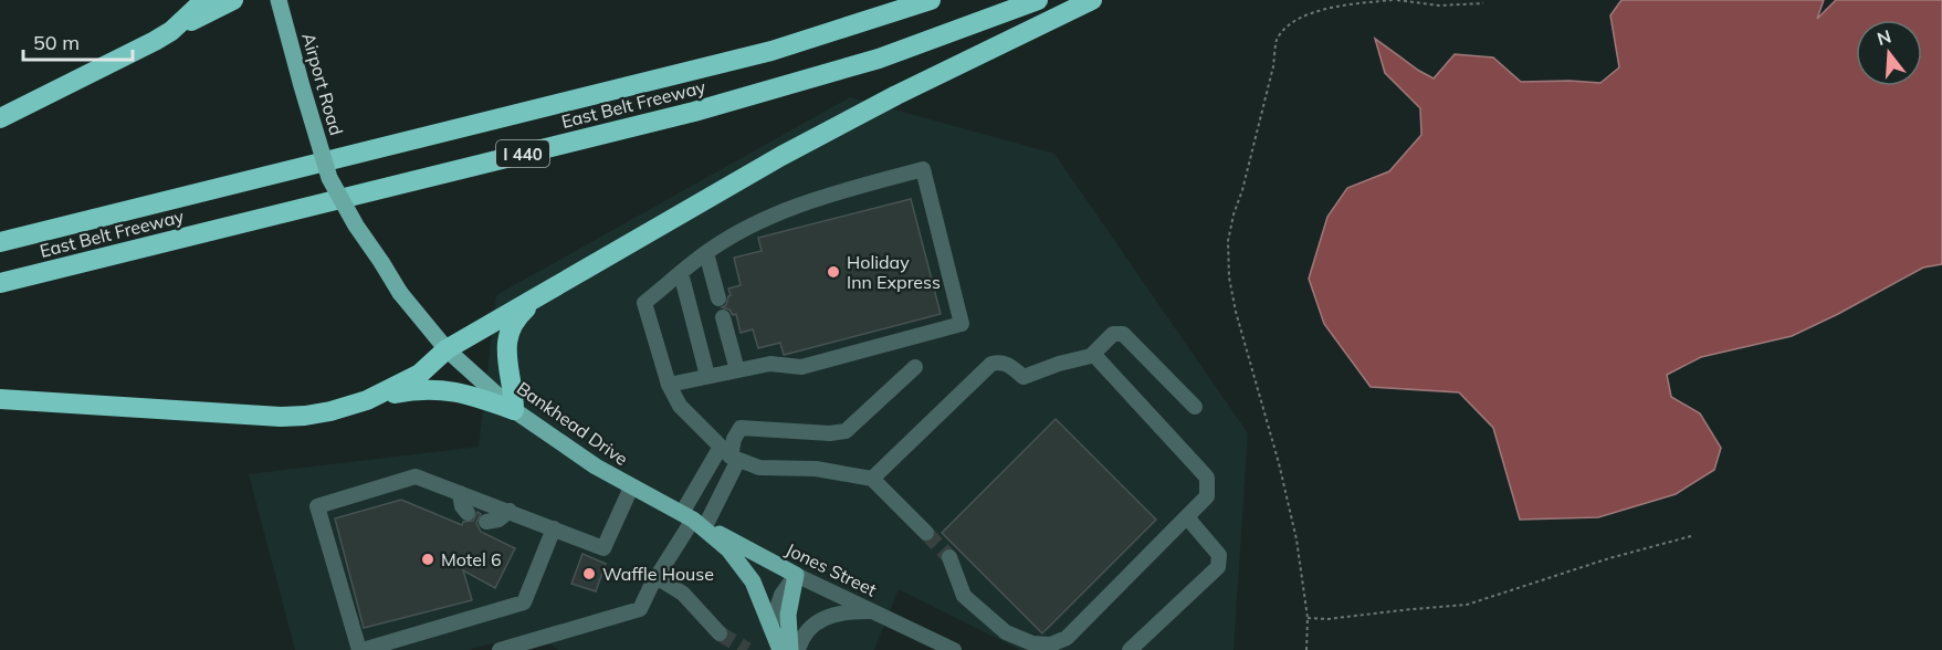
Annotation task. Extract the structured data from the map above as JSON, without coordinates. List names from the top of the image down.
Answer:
{
  "streets": {
    "highway": ["East Belt Freeway", "I 440"],
    "main road": ["Airport Road", "Bankhead Drive", "Jones Street"]
  },
  "crossings": [
    ["Airport Road", "Bankhead Drive"],
    ["Bankhead Drive", "Jones Street"]
  ],
  "places": ["Holiday Inn Express", "Motel 6", "Waffle House"],
  "scale_bar": "50 m",
  "north": "top"
}
